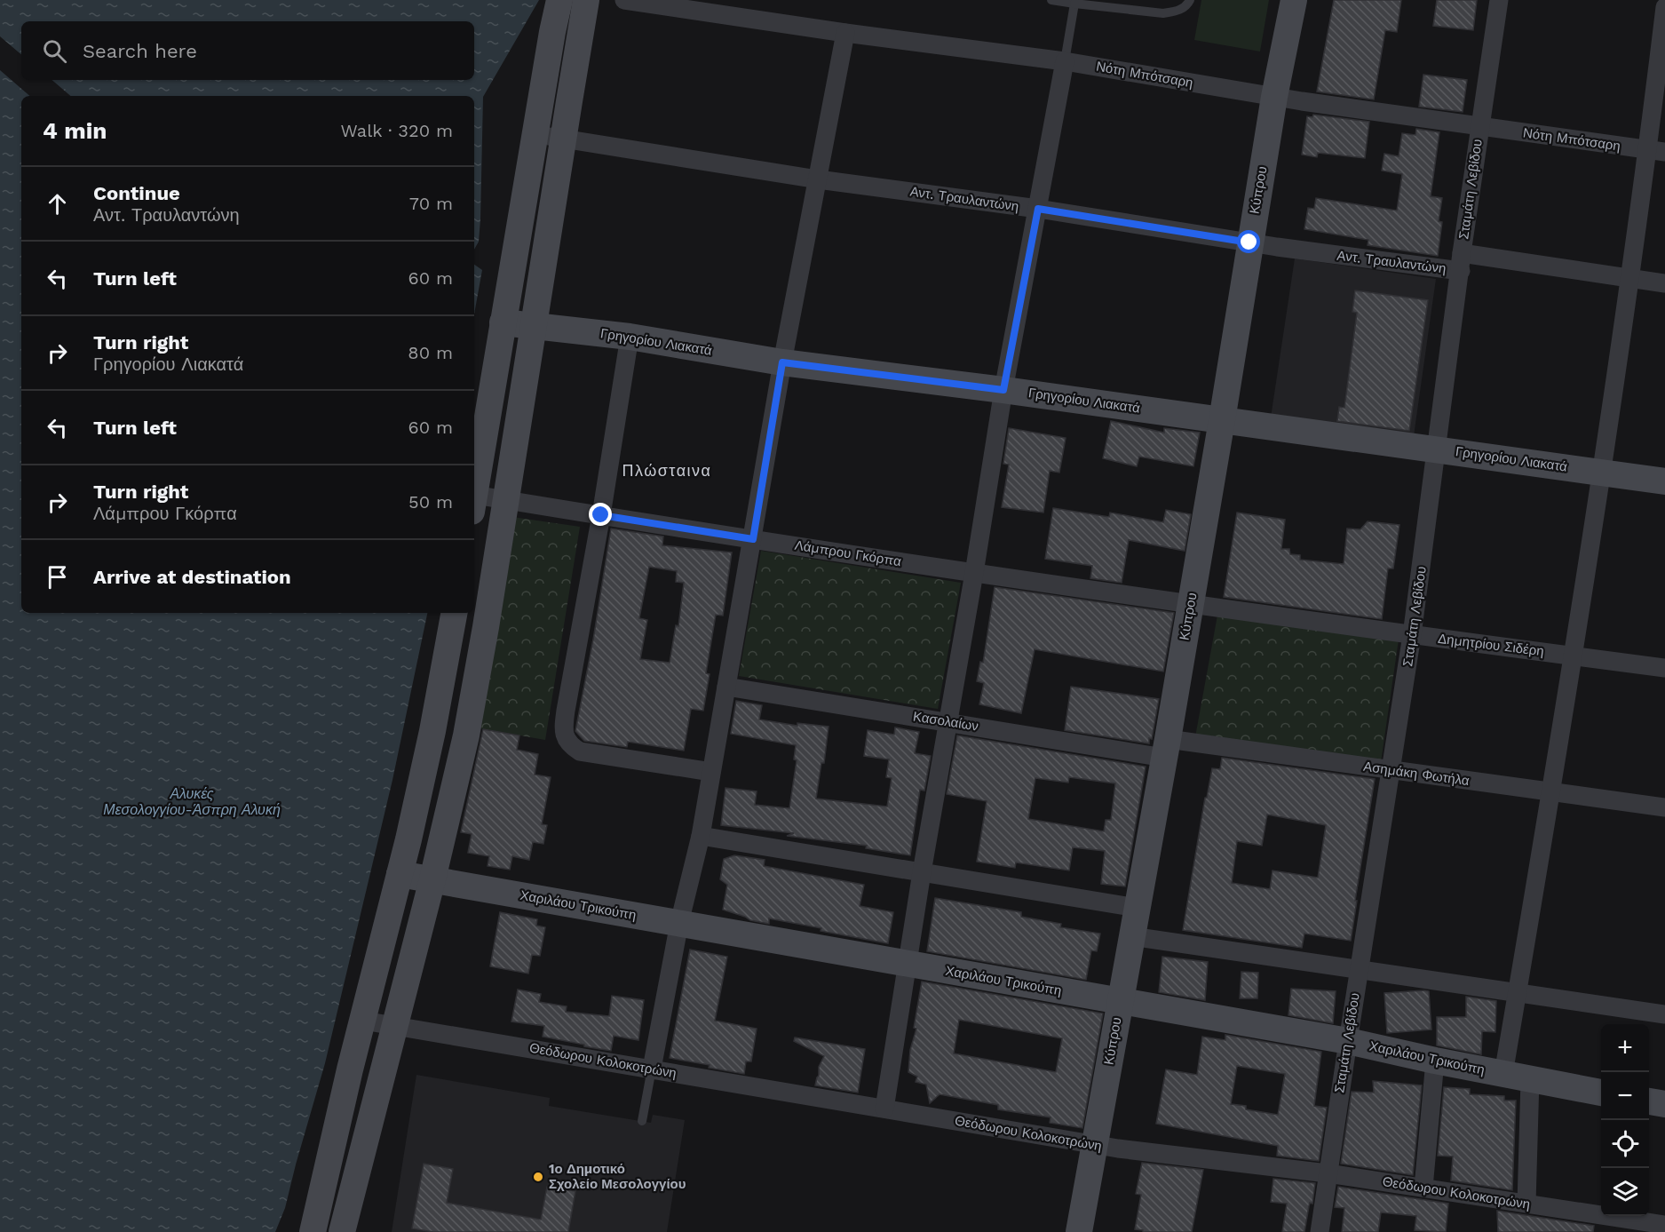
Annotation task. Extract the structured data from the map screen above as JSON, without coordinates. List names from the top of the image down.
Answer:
{
  "streets": {
    "street": [
      "Νότη Μπότσαρη",
      "Σταμάτη Λεβίδου",
      "Κύπρου",
      "Αντ. Τραυλαντώνη",
      "Γρηγορίου Λιακατά",
      "Λάμπρου Γκόρπα",
      "Δημητρίου Σιδέρη",
      "Κασολαίων",
      "Ασημάκη Φωτήλα",
      "Χαριλάου Τρικούπη",
      "Θεόδωρου Κολοκοτρώνη"
    ]
  },
  "crossings": [
    ["Νότη Μπότσαρη", "Σταμάτη Λεβίδου"],
    ["Νότη Μπότσαρη", "Κύπρου"],
    ["Σταμάτη Λεβίδου", "Αντ. Τραυλαντώνη"],
    ["Σταμάτη Λεβίδου", "Γρηγορίου Λιακατά"],
    ["Σταμάτη Λεβίδου", "Δημητρίου Σιδέρη"],
    ["Σταμάτη Λεβίδου", "Ασημάκη Φωτήλα"],
    ["Σταμάτη Λεβίδου", "Χαριλάου Τρικούπη"],
    ["Σταμάτη Λεβίδου", "Θεόδωρου Κολοκοτρώνη"],
    ["Κύπρου", "Αντ. Τραυλαντώνη"],
    ["Κύπρου", "Γρηγορίου Λιακατά"],
    ["Κύπρου", "Λάμπρου Γκόρπα"],
    ["Κύπρου", "Δημητρίου Σιδέρη"],
    ["Κύπρου", "Κασολαίων"],
    ["Κύπρου", "Ασημάκη Φωτήλα"],
    ["Κύπρου", "Χαριλάου Τρικούπη"],
    ["Κύπρου", "Θεόδωρου Κολοκοτρώνη"],
    ["Λάμπρου Γκόρπα", "Δημητρίου Σιδέρη"],
    ["Κασολαίων", "Ασημάκη Φωτήλα"]
  ],
  "districts": ["Πλώσταινα"],
  "water": ["Αλυκές Μεσολογγίου-Άσπρη Αλυκή"],
  "places": ["1ο Δημοτικό Σχολείο Μεσολογγίου"],
  "page": {
    "search": "Search here",
    "heading": ["4 min", "Walk · 320 m"],
    "list": [
      ["Continue", "Αντ. Τραυλαντώνη", "70 m"],
      ["Turn left", "60 m"],
      ["Turn right", "Γρηγορίου Λιακατά", "80 m"],
      ["Turn left", "60 m"],
      ["Turn right", "Λάμπρου Γκόρπα", "50 m"],
      "Arrive at destination"
    ],
    "map_buttons": ["+", "−"]
  }
}
